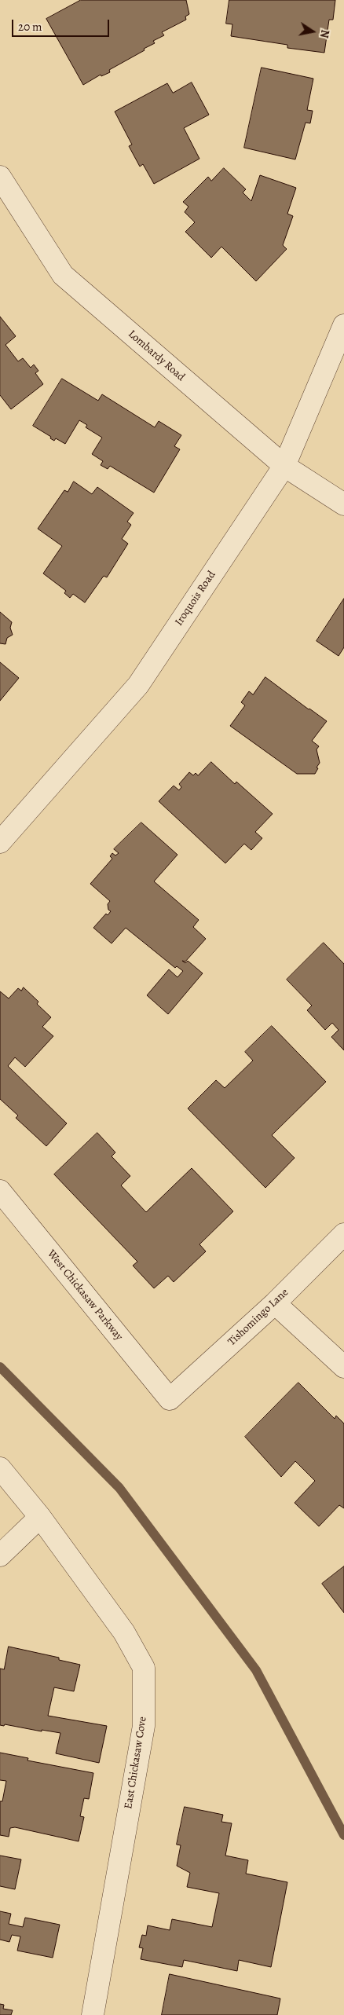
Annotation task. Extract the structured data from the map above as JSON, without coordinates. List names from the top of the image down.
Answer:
{
  "streets": {
    "street": [
      "Lombardy Road",
      "Iroquois Road",
      "West Chickasaw Parkway",
      "Tishomingo Lane",
      "East Chickasaw Cove"
    ]
  },
  "crossings": [
    ["Lombardy Road", "Iroquois Road"],
    ["West Chickasaw Parkway", "Tishomingo Lane"]
  ],
  "scale_bar": "20 m",
  "north": "right"
}
